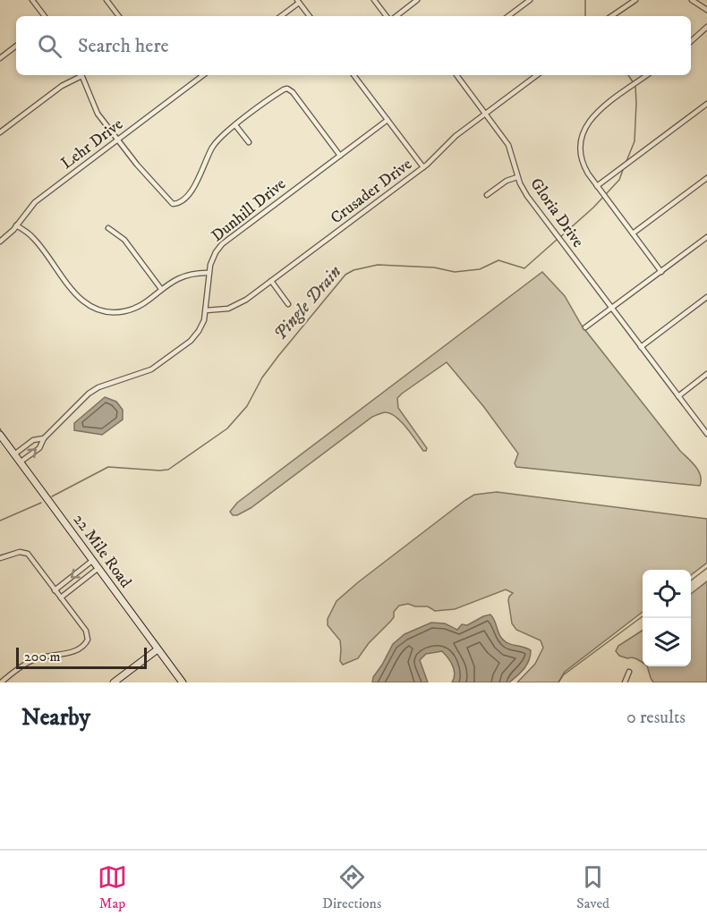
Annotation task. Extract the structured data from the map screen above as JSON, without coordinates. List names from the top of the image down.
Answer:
{
  "streets": {
    "street": [
      "Lehr Drive",
      "Crusader Drive",
      "Dunhill Drive",
      "Gloria Drive",
      "22 Mile Road"
    ]
  },
  "crossings": [
    ["Crusader Drive", "Dunhill Drive"],
    ["Crusader Drive", "Gloria Drive"],
    ["Dunhill Drive", "22 Mile Road"]
  ],
  "water": ["Pingle Drain"],
  "scale_bar": "200 m",
  "page": {
    "search": "Search here",
    "scale": "200 m",
    "heading": ["Nearby", "0 results"],
    "nav": ["Map", "Directions", "Saved"]
  }
}
